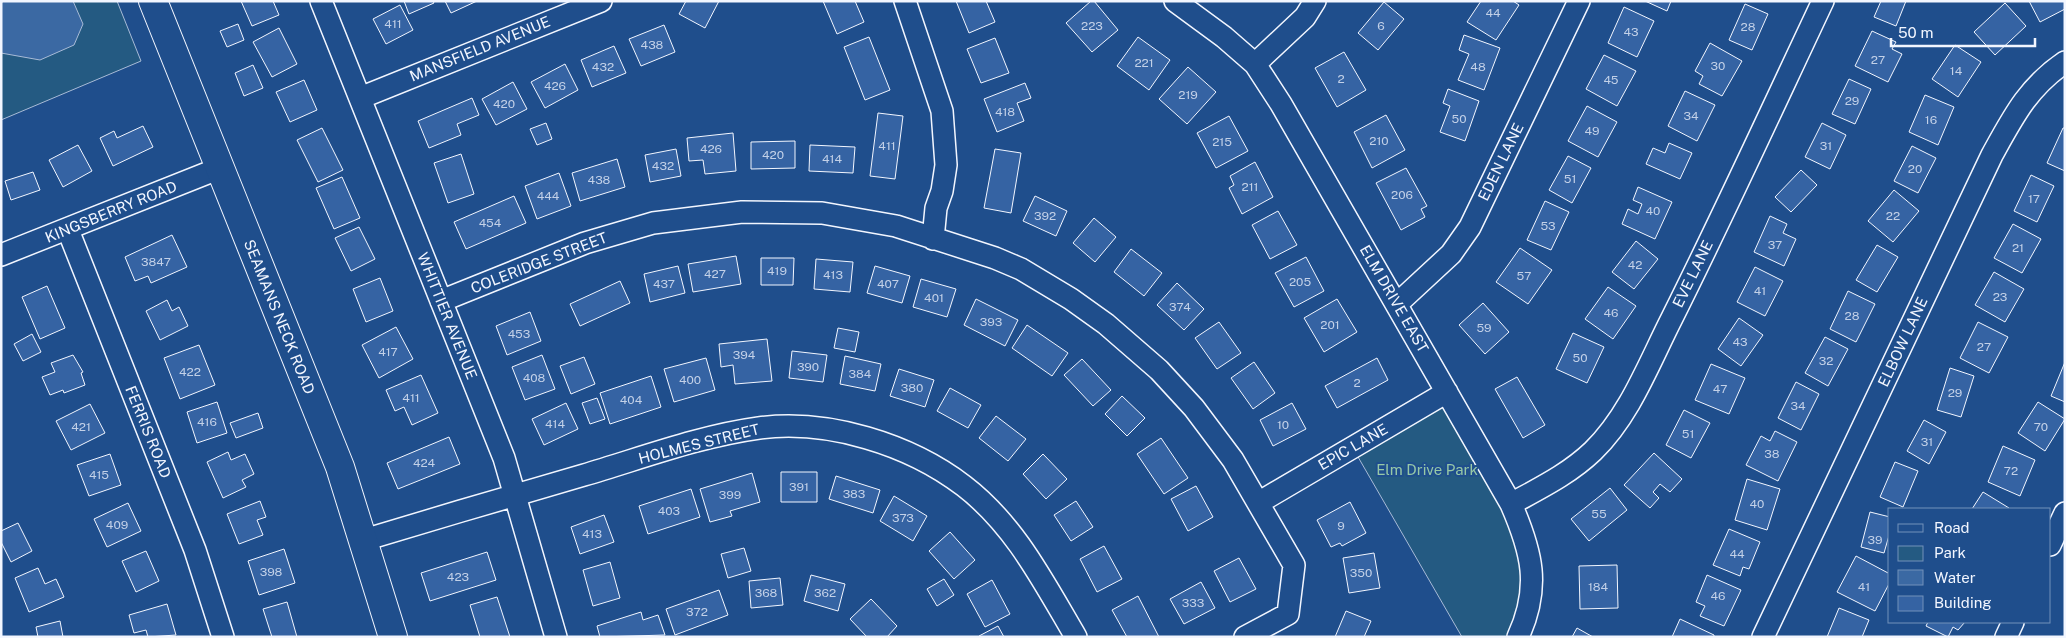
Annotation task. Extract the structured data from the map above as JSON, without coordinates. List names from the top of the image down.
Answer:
{
  "streets": {
    "main road": ["SEAMANS NECK ROAD"],
    "street": [
      "MANSFIELD AVENUE",
      "EDEN LANE",
      "KINGSBERRY ROAD",
      "COLERIDGE STREET",
      "EVE LANE",
      "ELM DRIVE EAST",
      "WHITTIER AVENUE",
      "ELBOW LANE",
      "FERRIS ROAD",
      "HOLMES STREET",
      "EPIC LANE"
    ]
  },
  "crossings": [
    ["MANSFIELD AVENUE", "WHITTIER AVENUE"],
    ["EDEN LANE", "ELM DRIVE EAST"],
    ["KINGSBERRY ROAD", "SEAMANS NECK ROAD"],
    ["KINGSBERRY ROAD", "FERRIS ROAD"],
    ["COLERIDGE STREET", "WHITTIER AVENUE"],
    ["COLERIDGE STREET", "EPIC LANE"],
    ["EVE LANE", "ELM DRIVE EAST"],
    ["ELM DRIVE EAST", "EPIC LANE"],
    ["WHITTIER AVENUE", "HOLMES STREET"],
    ["SEAMANS NECK ROAD", "HOLMES STREET"]
  ],
  "parks": ["Elm Drive Park"],
  "house_numbers": [
    "44",
    "411",
    "223",
    "6",
    "28",
    "43",
    "438",
    "27",
    "221",
    "30",
    "432",
    "48",
    "14",
    "2",
    "45",
    "426",
    "219",
    "29",
    "420",
    "418",
    "34",
    "50",
    "16",
    "49",
    "210",
    "215",
    "411",
    "31",
    "426",
    "420",
    "414",
    "432",
    "20",
    "51",
    "438",
    "211",
    "206",
    "444",
    "17",
    "40",
    "392",
    "22",
    "454",
    "53",
    "37",
    "21",
    "3847",
    "42",
    "419",
    "427",
    "413",
    "57",
    "205",
    "437",
    "407",
    "41",
    "23",
    "401",
    "374",
    "46",
    "28",
    "393",
    "201",
    "59",
    "453",
    "43",
    "27",
    "417",
    "394",
    "50",
    "32",
    "390",
    "422",
    "384",
    "408",
    "400",
    "2",
    "380",
    "47",
    "29",
    "411",
    "404",
    "34",
    "416",
    "414",
    "10",
    "421",
    "70",
    "51",
    "31",
    "38",
    "424",
    "72",
    "415",
    "391",
    "383",
    "399",
    "40",
    "403",
    "55",
    "373",
    "409",
    "9",
    "413",
    "39",
    "44",
    "398",
    "350",
    "423",
    "184",
    "41",
    "368",
    "362",
    "46",
    "333",
    "372"
  ],
  "legend": [
    "Road",
    "Park",
    "Water",
    "Building"
  ],
  "scale_bar": "50 m"
}
